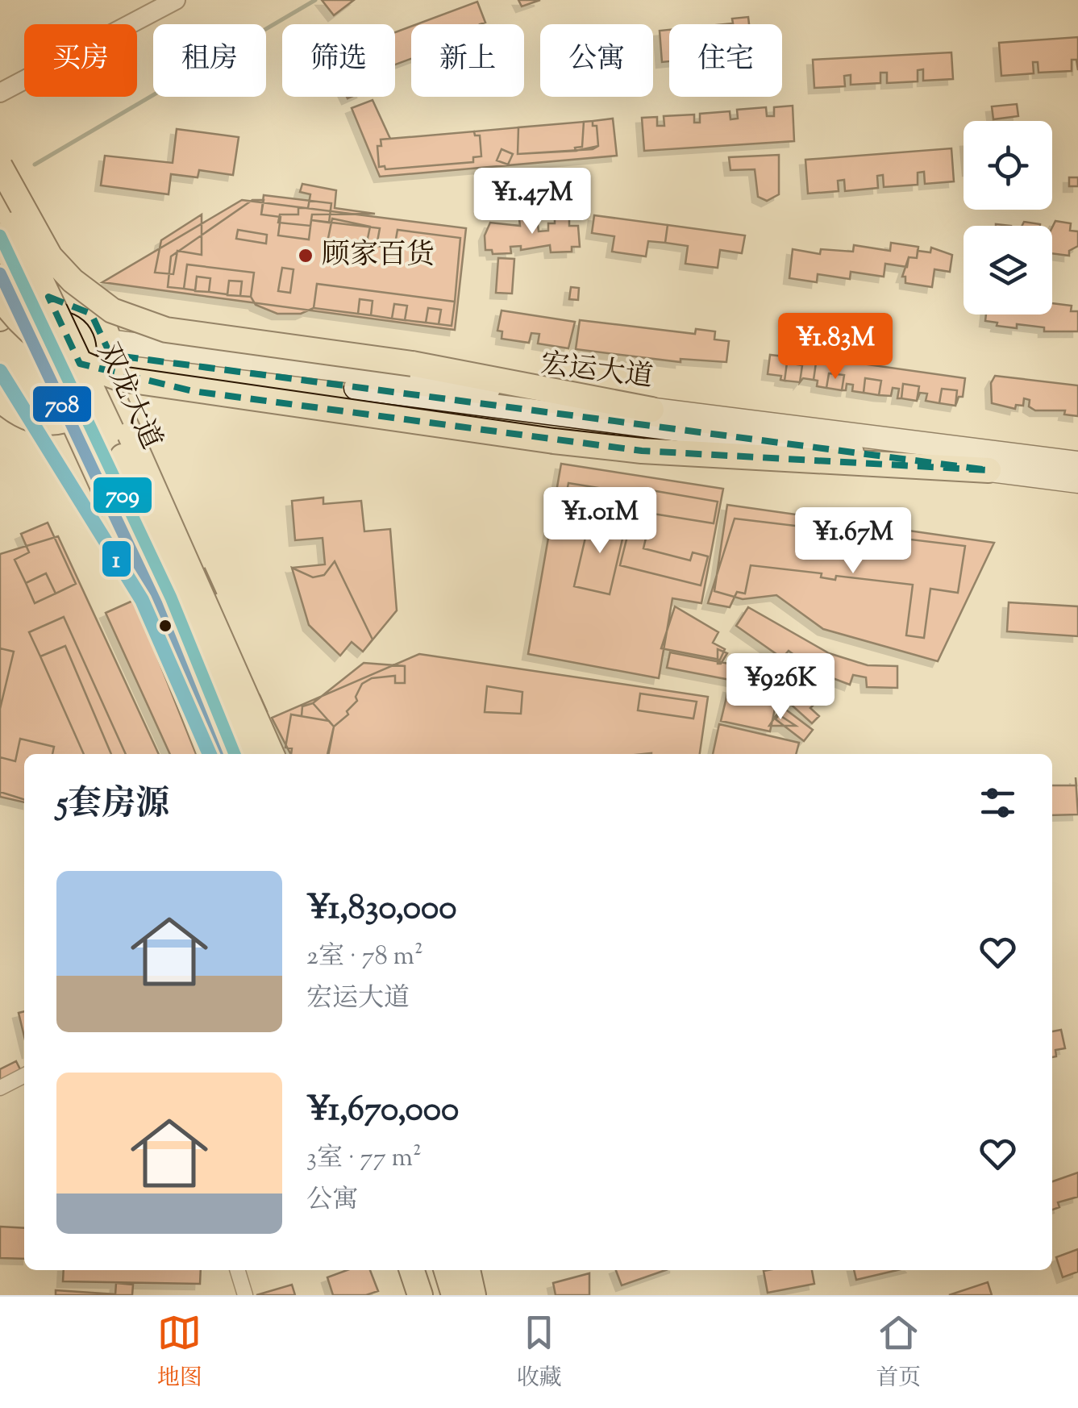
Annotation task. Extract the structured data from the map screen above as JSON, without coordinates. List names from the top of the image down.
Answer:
{
  "streets": {
    "highway": ["双龙大道"],
    "main road": ["宏运大道"]
  },
  "places": ["顾家百货"],
  "lines": ["transit line 709", "transit line 708", "transit line 1"],
  "page": {
    "chip": [
      "买房",
      "租房",
      "筛选",
      "新上",
      "公寓",
      "住宅"
    ],
    "price": [
      "¥1.47M",
      "¥1.83M",
      "¥1.01M",
      "¥1.67M",
      "¥926K"
    ],
    "heading": "5套房源",
    "list": [
      {
        "name": "¥1,830,000",
        "note": "2室 · 78 m² · 宏运大道"
      },
      {
        "name": "¥1,670,000",
        "note": "3室 · 77 m² · 公寓"
      }
    ],
    "tabs": ["地图", "收藏", "首页"]
  }
}
